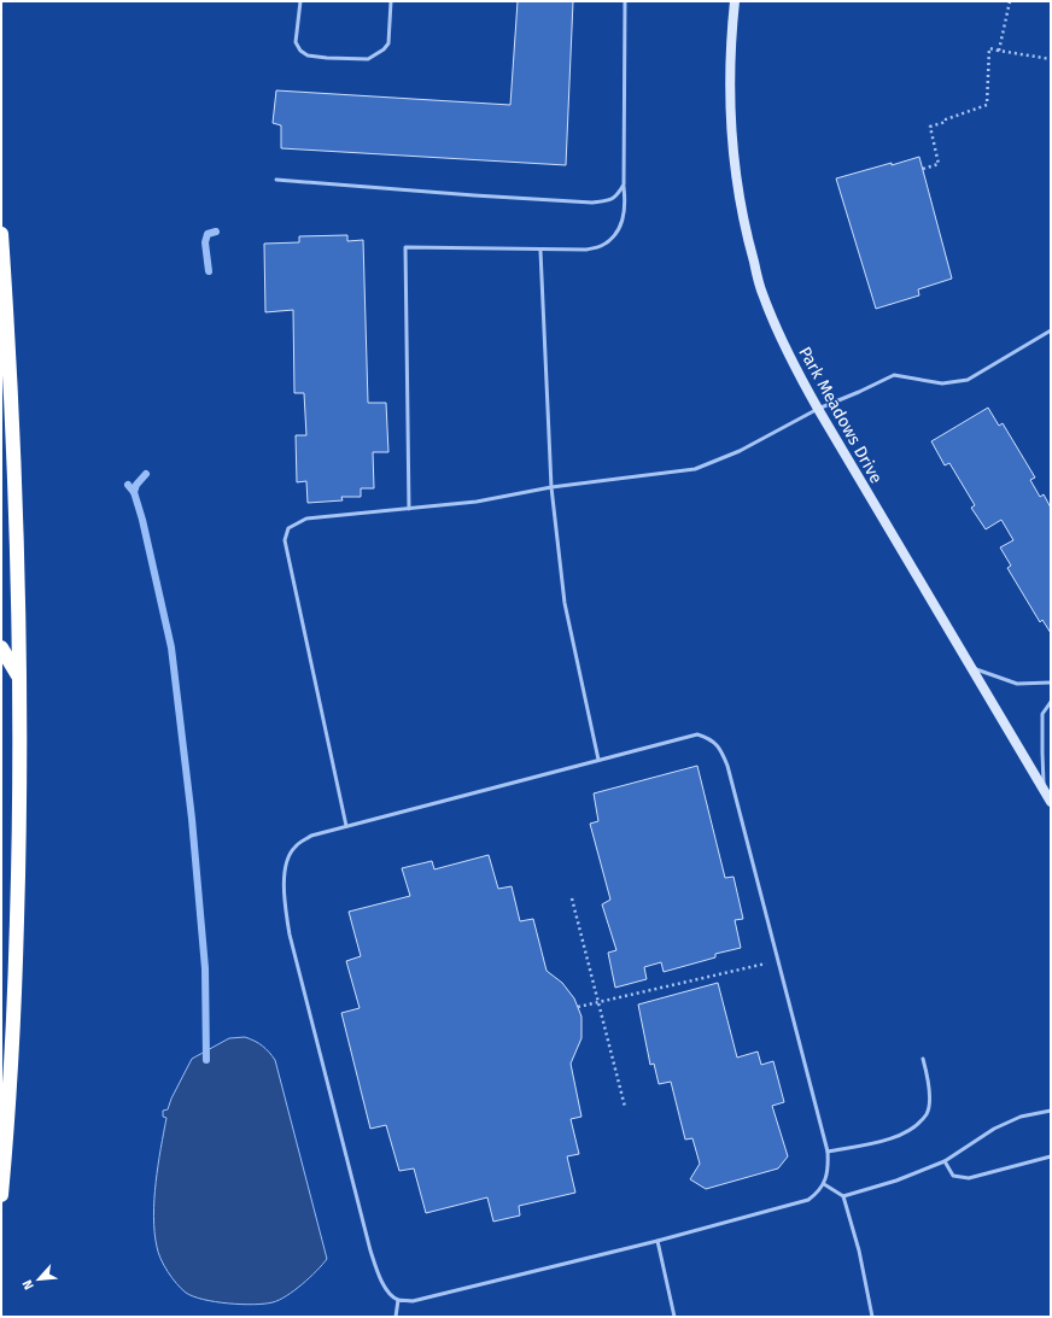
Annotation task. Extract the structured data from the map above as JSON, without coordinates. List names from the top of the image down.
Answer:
{
  "streets": {
    "main road": ["Park Meadows Drive"]
  },
  "north": "bottom left"
}
